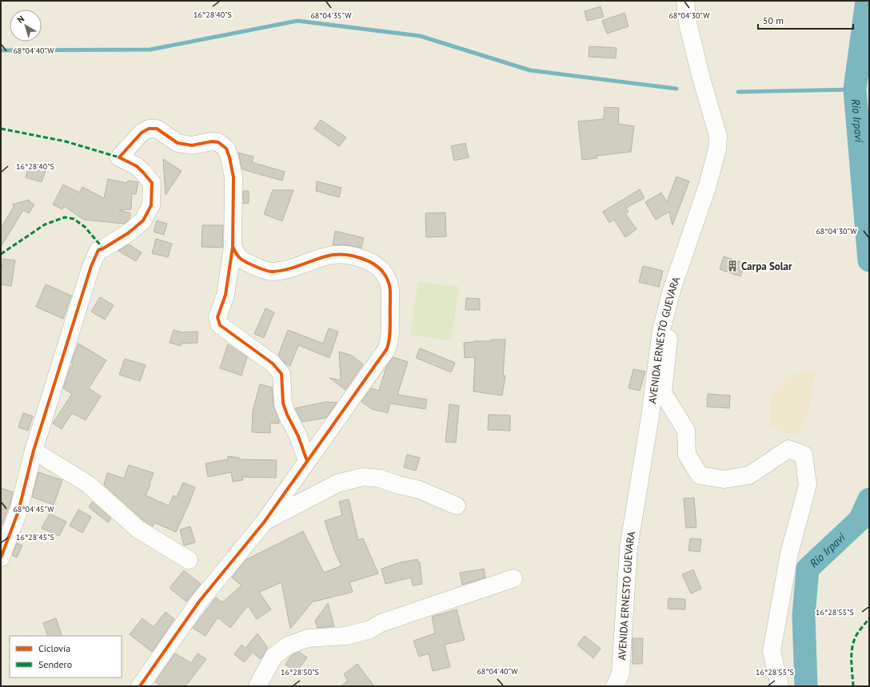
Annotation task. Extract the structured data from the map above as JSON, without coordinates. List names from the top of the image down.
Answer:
{
  "streets": {
    "street": ["AVENIDA ERNESTO GUEVARA"]
  },
  "water": ["Río Irpavi"],
  "places": {
    "building": ["Carpa Solar"]
  },
  "legend": ["Ciclovía", "Sendero"],
  "scale_bar": "50 m",
  "north": "top left",
  "coordinates": [
    "16°28'40\"S",
    "68°04'35\"W",
    "68°04'30\"W",
    "68°04'40\"W",
    "68°04'45\"W",
    "16°28'45\"S",
    "16°28'55\"S",
    "16°28'50\"S"
  ]
}
